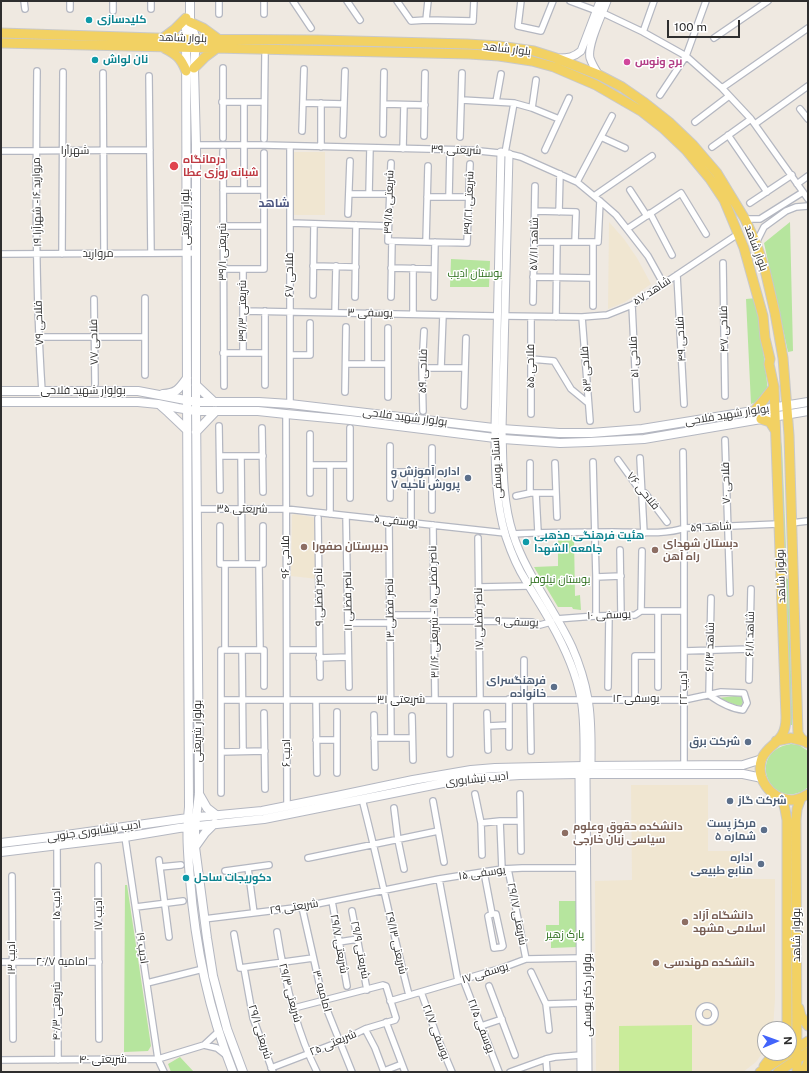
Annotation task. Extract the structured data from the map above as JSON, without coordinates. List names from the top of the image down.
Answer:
{
  "streets": {
    "main road": [
      "بلوار شاهد",
      "بلوار شریعتی",
      "بولوار شهید فلاحی",
      "بولوار شاهد",
      "بولوار شریعتی",
      "ادیب نیشابوری",
      "ادیب نیشابوری جنوبی"
    ],
    "street": [
      "شریعتی ۳۹",
      "شهرآرا",
      "مروارید ۱۶- شهرآرا ۱۹",
      "شریعتی ۳۹/۱۵",
      "شریعتی ۳۹/۲۱",
      "شاهد ۵۷/۱۱",
      "شریعتی ۳۹/۱",
      "مروارید",
      "فلاحی ۶۷",
      "شاهد ۵۷",
      "شریعتی ۳۹/۳",
      "یوسفی ۳",
      "فلاحی ۷۹",
      "فلاحی ۴۷",
      "فلاحی ۴۹",
      "فلاحی ۷۷",
      "فلاحی ۵۱",
      "فلاحی ۵۵",
      "فلاحی ۵۳",
      "فلاحی ۵۹",
      "استاد یوسفی",
      "فلاحی ۷۰",
      "فلاحی ۷۶",
      "شریعتی ۳۵",
      "یوسفی ۵",
      "شاهد ۵۹",
      "فلاحی ۹۶",
      "ناصر فضلی ۹",
      "ناصر فضلی ۱۱",
      "ناصر فضلی ۱۳",
      "ناصر فضلی ۱۵ - شریعتی ۳۱/۱۶",
      "یوسفی ۱۰",
      "ناصر فضلی ۱۷",
      "یوسفی ۹",
      "شاهد ۶۱/۱",
      "شاهد ۶۱/۳",
      "ادیب ۲۲",
      "یوسفی ۱۲",
      "شریعتی ۳۱",
      "ادیب ۶",
      "یوسفی ۱۵",
      "ادیب ۱۵",
      "شریعتی ۲۹",
      "ادیب ۱۷",
      "شریعتی ۲۹/۱۷",
      "شریعتی ۲۹/۱۳",
      "شریعتی ۲۹/۷",
      "ادیب ۱۹",
      "شریعتی ۲۹/۹",
      "ادیب ۱۳",
      "امامیه ۲۰/۷",
      "یوسفی ۱۷",
      "امامیه ۳۰",
      "شریعتی ۲۹/۳",
      "بولوار دکتر یوسفی",
      "شریعتی ۴۰/۳",
      "یوسفی ۲۱/۵",
      "شریعتی ۲۹/۱",
      "یوسفی ۲۱/۷",
      "شریعتی ۲۵",
      "شریعتی ۴۰"
    ]
  },
  "crossings": [
    ["بلوار شاهد", "بلوار شریعتی"],
    ["بلوار شاهد", "شاهد ۵۷"],
    ["بلوار شاهد", "بولوار شهید فلاحی"],
    ["بلوار شاهد", "بولوار شاهد"],
    ["شریعتی ۳۹", "بلوار شریعتی"],
    ["شریعتی ۳۹", "فلاحی ۶۷"],
    ["شریعتی ۳۹", "شاهد ۵۷"],
    ["شریعتی ۳۹", "استاد یوسفی"],
    ["شهرآرا", "مروارید ۱۶- شهرآرا ۱۹"],
    ["مروارید ۱۶- شهرآرا ۱۹", "مروارید"],
    ["مروارید ۱۶- شهرآرا ۱۹", "فلاحی ۷۹"],
    ["بلوار شریعتی", "مروارید"],
    ["بلوار شریعتی", "بولوار شهید فلاحی"],
    ["بلوار شریعتی", "بولوار شریعتی"],
    ["مروارید", "فلاحی ۷۹"],
    ["فلاحی ۶۷", "یوسفی ۳"],
    ["فلاحی ۶۷", "بولوار شهید فلاحی"],
    ["شاهد ۵۷", "یوسفی ۳"],
    ["شاهد ۵۷", "فلاحی ۴۹"],
    ["شاهد ۵۷", "فلاحی ۵۱"],
    ["شاهد ۵۷", "فلاحی ۵۵"],
    ["شاهد ۵۷", "فلاحی ۵۳"],
    ["شریعتی ۳۹/۳", "یوسفی ۳"],
    ["یوسفی ۳", "فلاحی ۵۵"],
    ["یوسفی ۳", "استاد یوسفی"],
    ["فلاحی ۷۹", "بولوار شهید فلاحی"],
    ["بولوار شهید فلاحی", "استاد یوسفی"],
    ["بولوار شهید فلاحی", "فلاحی ۹۶"],
    ["بولوار شهید فلاحی", "بولوار شاهد"],
    ["بولوار شهید فلاحی", "بولوار شریعتی"],
    ["استاد یوسفی", "یوسفی ۵"],
    ["استاد یوسفی", "شاهد ۵۹"],
    ["استاد یوسفی", "یوسفی ۱۰"],
    ["استاد یوسفی", "یوسفی ۹"],
    ["استاد یوسفی", "یوسفی ۱۲"],
    ["استاد یوسفی", "شریعتی ۳۱"],
    ["استاد یوسفی", "ادیب نیشابوری"],
    ["استاد یوسفی", "بولوار دکتر یوسفی"],
    ["فلاحی ۷۰", "شاهد ۵۹"],
    ["شریعتی ۳۵", "یوسفی ۵"],
    ["شریعتی ۳۵", "فلاحی ۹۶"],
    ["شریعتی ۳۵", "بولوار شریعتی"],
    ["یوسفی ۵", "فلاحی ۹۶"],
    ["یوسفی ۵", "ناصر فضلی ۱۱"],
    ["یوسفی ۵", "ناصر فضلی ۱۳"],
    ["یوسفی ۵", "ناصر فضلی ۱۵ - شریعتی ۳۱/۱۶"],
    ["شاهد ۵۹", "بولوار شاهد"],
    ["شاهد ۵۹", "ادیب ۲۲"],
    ["فلاحی ۹۶", "شریعتی ۳۱"],
    ["فلاحی ۹۶", "ادیب ۶"],
    ["بولوار شاهد", "ادیب نیشابوری"],
    ["ناصر فضلی ۱۳", "یوسفی ۹"],
    ["ناصر فضلی ۱۳", "شریعتی ۳۱"],
    ["ناصر فضلی ۱۵ - شریعتی ۳۱/۱۶", "یوسفی ۹"],
    ["ناصر فضلی ۱۵ - شریعتی ۳۱/۱۶", "شریعتی ۳۱"],
    ["یوسفی ۱۰", "یوسفی ۹"],
    ["یوسفی ۱۰", "ادیب ۲۲"],
    ["ناصر فضلی ۱۷", "یوسفی ۹"],
    ["ناصر فضلی ۱۷", "شریعتی ۳۱"],
    ["شاهد ۶۱/۳", "یوسفی ۱۲"],
    ["ادیب ۲۲", "یوسفی ۱۲"],
    ["ادیب ۲۲", "ادیب نیشابوری"],
    ["یوسفی ۱۲", "شریعتی ۳۱"],
    ["شریعتی ۳۱", "ادیب ۶"],
    ["بولوار شریعتی", "ادیب نیشابوری"],
    ["بولوار شریعتی", "ادیب نیشابوری جنوبی"],
    ["بولوار شریعتی", "شریعتی ۲۹"],
    ["بولوار شریعتی", "شریعتی ۴۰"],
    ["ادیب ۶", "ادیب نیشابوری"],
    ["ادیب نیشابوری", "ادیب نیشابوری جنوبی"],
    ["ادیب نیشابوری", "شریعتی ۲۹/۱۳"],
    ["ادیب نیشابوری", "بولوار دکتر یوسفی"],
    ["ادیب نیشابوری جنوبی", "ادیب ۱۵"],
    ["ادیب نیشابوری جنوبی", "ادیب ۱۹"],
    ["یوسفی ۱۵", "شریعتی ۲۹"],
    ["یوسفی ۱۵", "شریعتی ۲۹/۱۷"],
    ["یوسفی ۱۵", "شریعتی ۲۹/۱۳"],
    ["یوسفی ۱۵", "بولوار دکتر یوسفی"],
    ["ادیب ۱۵", "امامیه ۲۰/۷"],
    ["ادیب ۱۵", "شریعتی ۴۰/۳"],
    ["شریعتی ۲۹", "شریعتی ۲۹/۱۳"],
    ["شریعتی ۲۹", "شریعتی ۲۹/۷"],
    ["شریعتی ۲۹", "امامیه ۳۰"],
    ["ادیب ۱۷", "امامیه ۲۰/۷"],
    ["شریعتی ۲۹/۱۷", "یوسفی ۱۷"],
    ["شریعتی ۲۹/۱۳", "یوسفی ۱۷"],
    ["ادیب ۱۹", "شریعتی ۴۰"],
    ["ادیب ۱۳", "امامیه ۲۰/۷"],
    ["امامیه ۲۰/۷", "شریعتی ۴۰/۳"],
    ["یوسفی ۱۷", "بولوار دکتر یوسفی"],
    ["یوسفی ۱۷", "یوسفی ۲۱/۵"],
    ["یوسفی ۱۷", "یوسفی ۲۱/۷"],
    ["یوسفی ۱۷", "شریعتی ۲۵"],
    ["امامیه ۳۰", "شریعتی ۲۵"],
    ["شریعتی ۲۹/۳", "شریعتی ۲۵"],
    ["شریعتی ۴۰/۳", "شریعتی ۴۰"],
    ["شریعتی ۲۹/۱", "شریعتی ۲۵"]
  ],
  "districts": ["شاهد"],
  "parks": ["بوستان ادیب", "بوستان نیلوفر", "پارک زهیر"],
  "places": [
    "کلیدسازی",
    "نان لواش",
    "برج ونوس",
    "درمانگاه شبانه روزی عطا",
    "اداره آموزش و پرورش ناحیه ۷",
    "هئیت فرهنگی مذهبی جامعه الشهدا",
    "دبیرستان صفورا",
    "دبستان شهدای راه آهن",
    "فرهنگسرای خانواده",
    "شرکت برق",
    "شرکت گاز",
    "مرکز پست شماره ۵",
    "دانشکده حقوق وعلوم سیاسی زبان خارجی",
    "اداره منابع طبیعی",
    "دکوریجات ساحل",
    "دانشگاه آزاد اسلامی مشهد",
    "دانشکده مهندسی"
  ],
  "scale_bar": "100 m",
  "north": "right"
}
